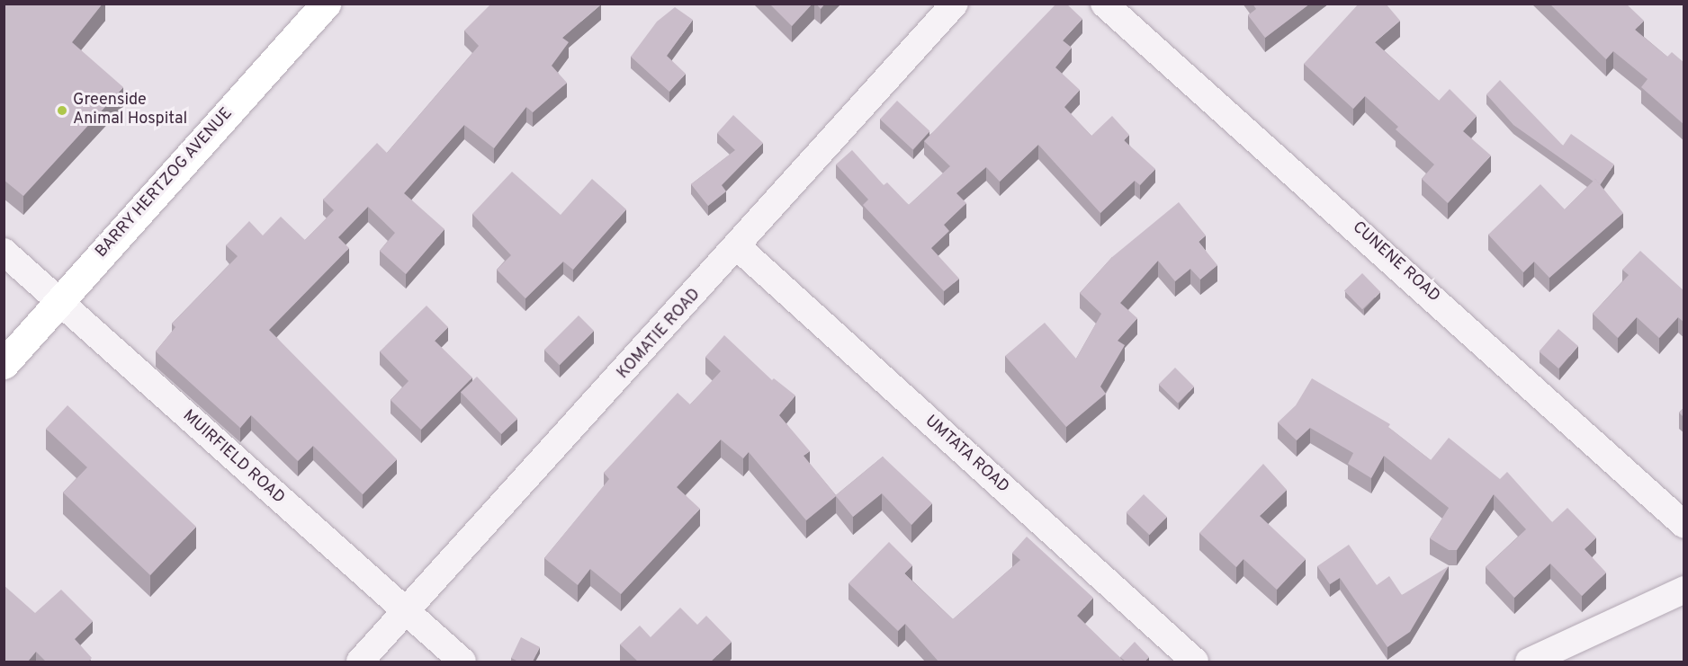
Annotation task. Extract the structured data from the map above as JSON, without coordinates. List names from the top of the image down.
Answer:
{
  "streets": {
    "main road": ["BARRY HERTZOG AVENUE"],
    "street": [
      "CUNENE ROAD",
      "KOMATIE ROAD",
      "UMTATA ROAD",
      "MUIRFIELD ROAD"
    ]
  },
  "crossings": [
    ["BARRY HERTZOG AVENUE", "MUIRFIELD ROAD"],
    ["KOMATIE ROAD", "UMTATA ROAD"],
    ["KOMATIE ROAD", "MUIRFIELD ROAD"]
  ],
  "places": ["Greenside Animal Hospital"]
}
